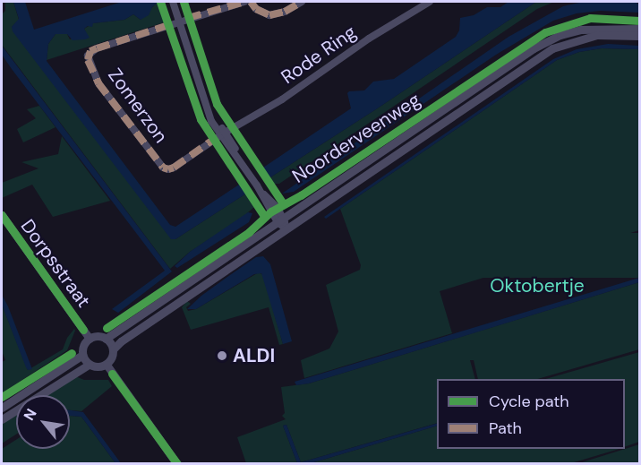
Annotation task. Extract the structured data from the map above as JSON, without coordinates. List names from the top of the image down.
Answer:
{
  "streets": {
    "street": [
      "Rode Ring",
      "Zomerzon",
      "Noorderveenweg",
      "Dorpsstraat"
    ]
  },
  "crossings": [
    ["Rode Ring", "Zomerzon"],
    ["Noorderveenweg", "Dorpsstraat"]
  ],
  "parks": ["Oktobertje"],
  "places": ["ALDI"],
  "legend": ["Cycle path", "Path"],
  "north": "top left"
}
